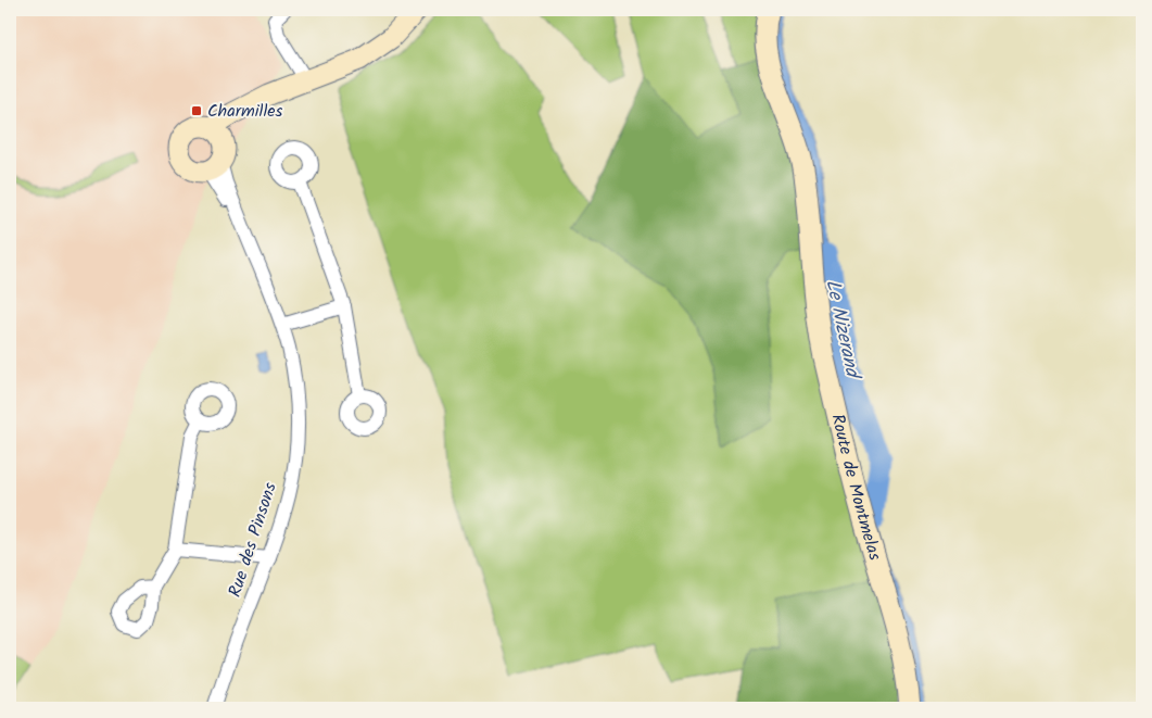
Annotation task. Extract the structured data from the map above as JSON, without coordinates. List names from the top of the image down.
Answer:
{
  "streets": {
    "street": ["Route de Montmelas", "Rue des Pinsons"]
  },
  "water": ["Le Nizerand"],
  "places": {
    "transit": ["Charmilles"]
  }
}
